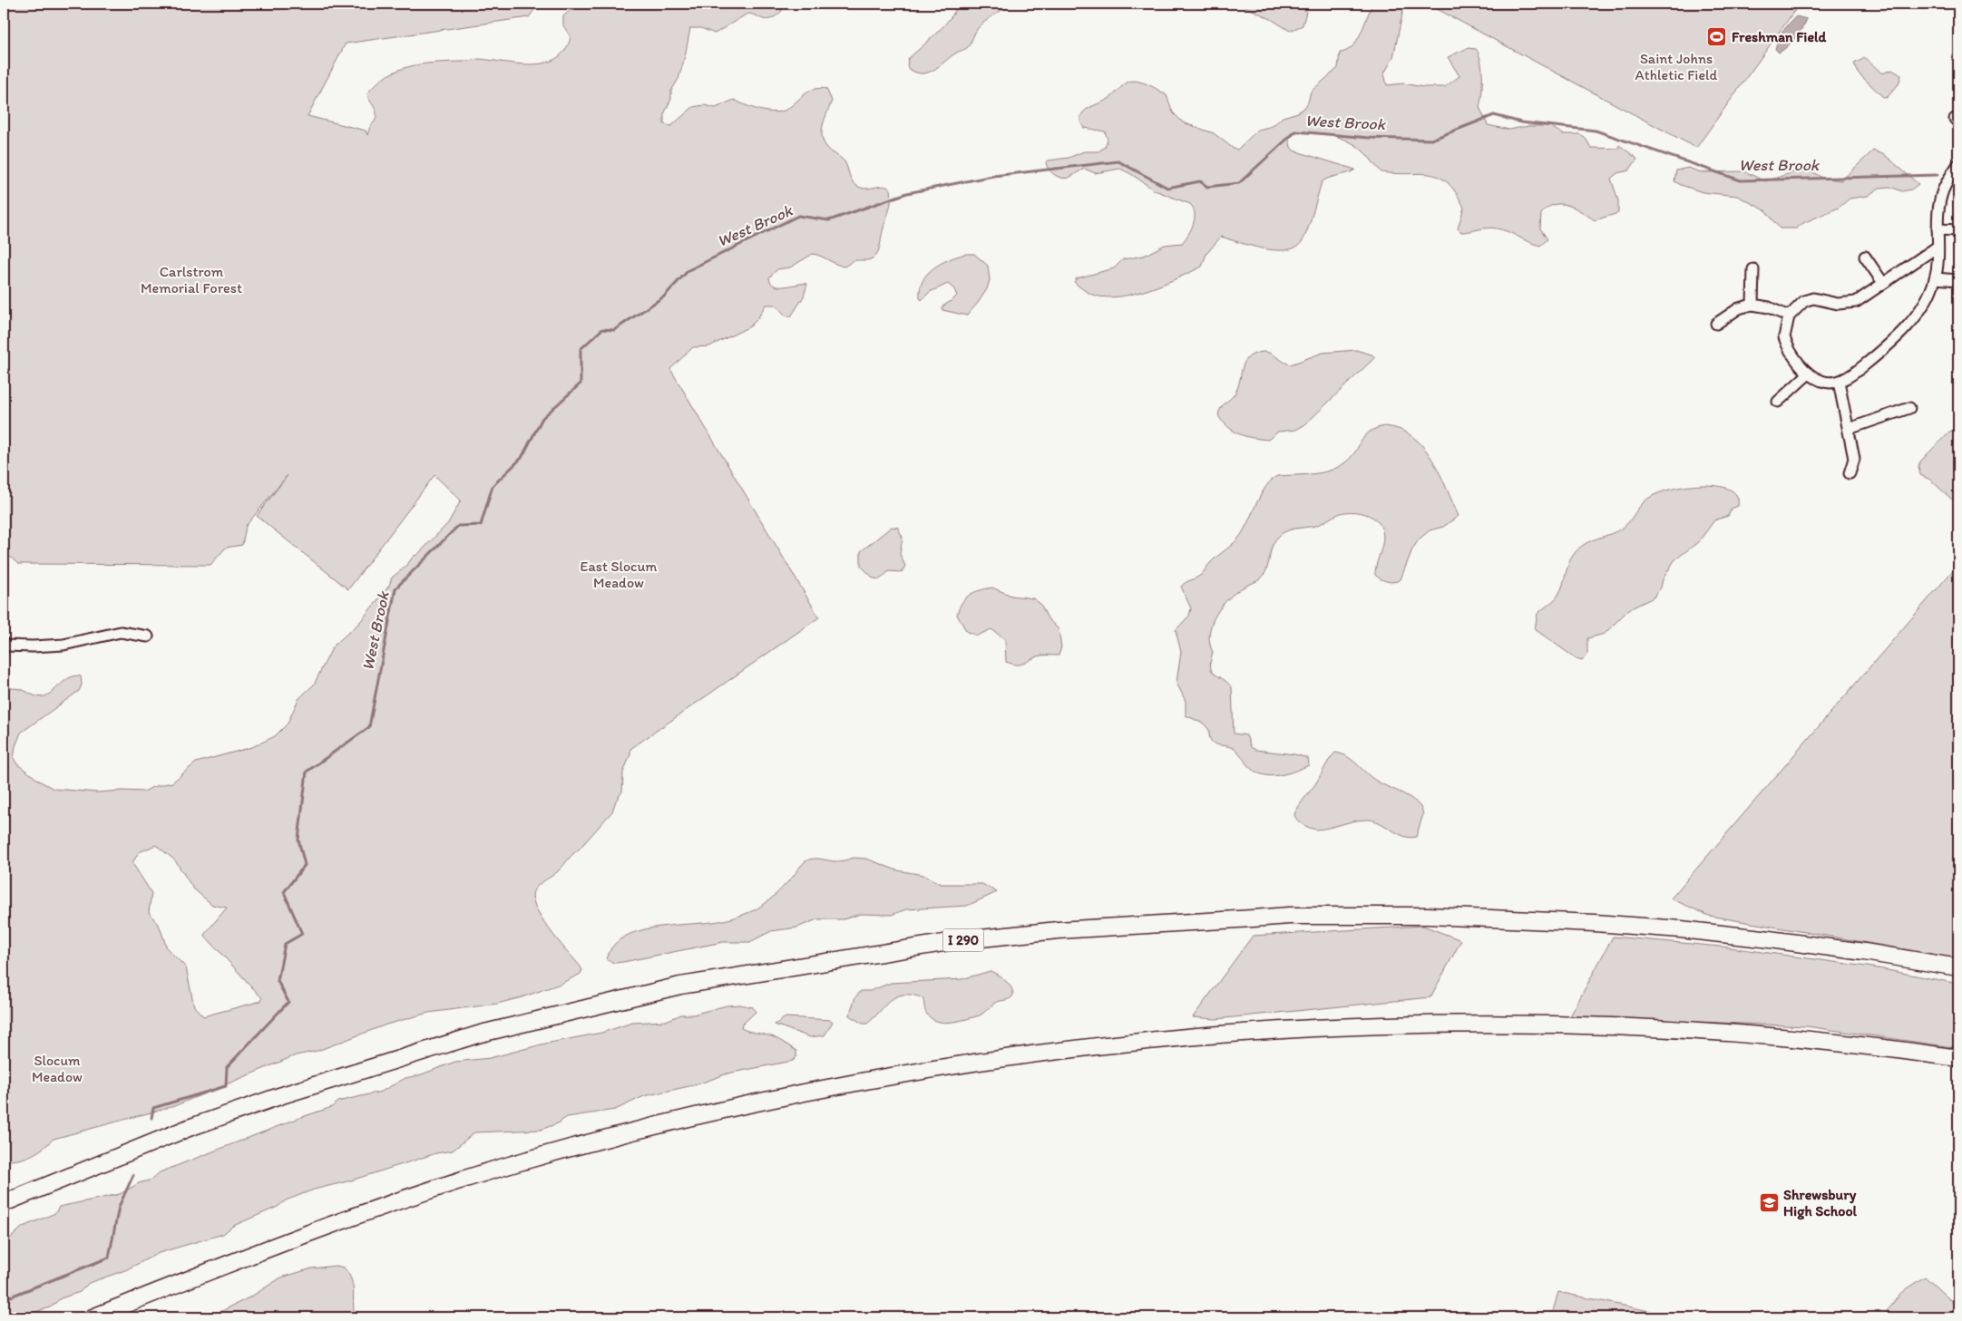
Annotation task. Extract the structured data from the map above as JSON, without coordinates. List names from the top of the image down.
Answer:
{
  "streets": {
    "highway": ["I 290"]
  },
  "water": ["West Brook"],
  "parks": [
    "Saint Johns Athletic Field",
    "Carlstrom Memorial Forest",
    "East Slocum Meadow",
    "Slocum Meadow"
  ],
  "places": {
    "sports": ["Freshman Field"],
    "school or university": ["Shrewsbury High School"]
  }
}
